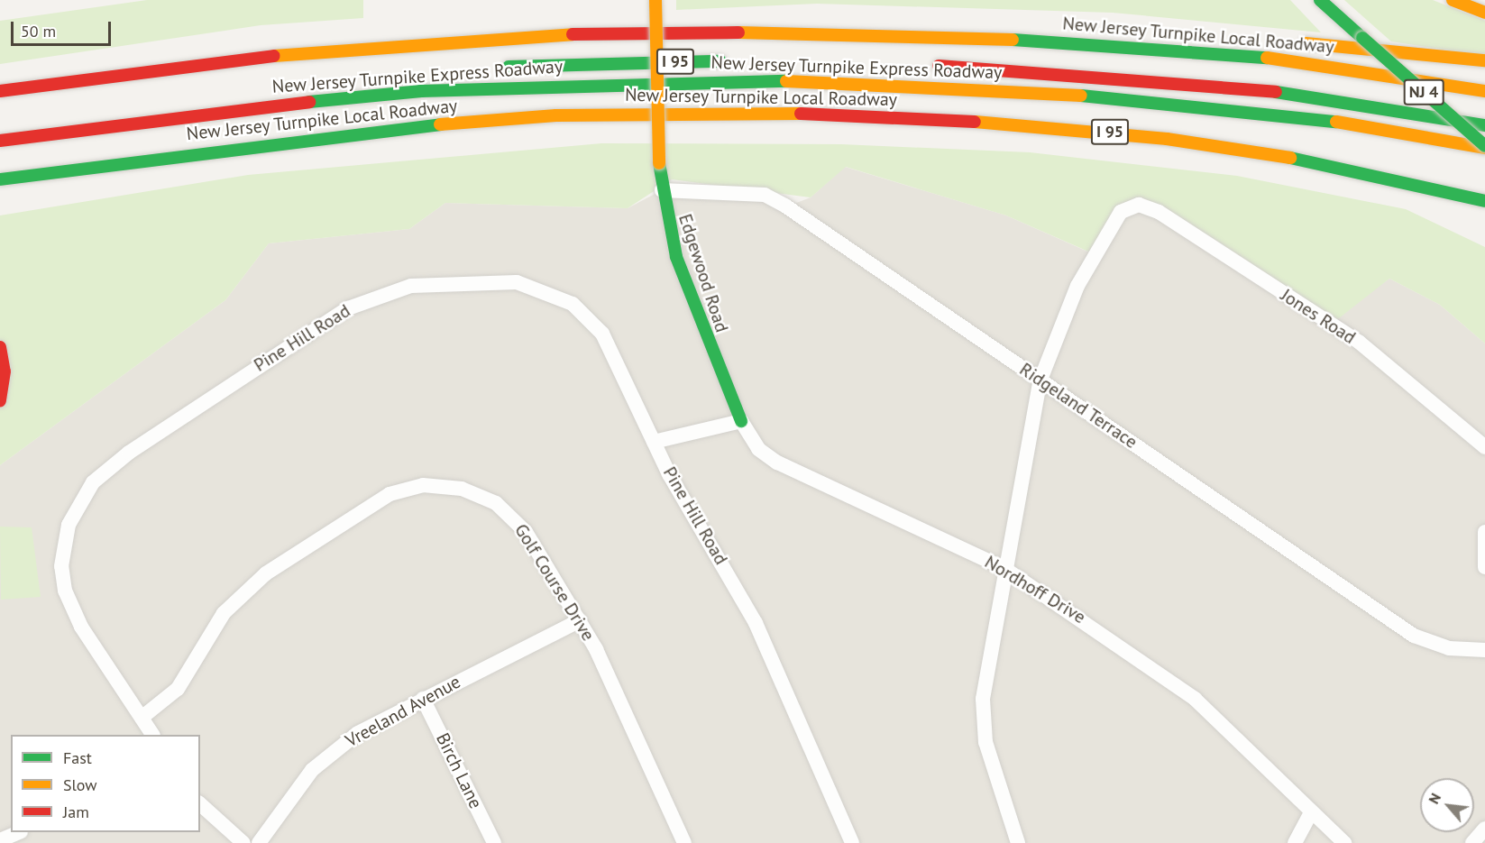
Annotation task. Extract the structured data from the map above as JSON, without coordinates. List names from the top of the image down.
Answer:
{
  "streets": {
    "main road": [
      "New Jersey Turnpike Local Roadway",
      "I 95",
      "New Jersey Turnpike Express Roadway",
      "NJ 4",
      "Edgewood Road"
    ],
    "street": [
      "Jones Road",
      "Pine Hill Road",
      "Ridgeland Terrace",
      "Golf Course Drive",
      "Nordhoff Drive",
      "Vreeland Avenue",
      "Birch Lane"
    ]
  },
  "crossings": [
    ["New Jersey Turnpike Express Roadway", "NJ 4"],
    ["Edgewood Road", "Ridgeland Terrace"],
    ["Edgewood Road", "Nordhoff Drive"],
    ["Jones Road", "Ridgeland Terrace"],
    ["Pine Hill Road", "Golf Course Drive"],
    ["Golf Course Drive", "Vreeland Avenue"],
    ["Vreeland Avenue", "Birch Lane"]
  ],
  "legend": ["Fast", "Slow", "Jam"],
  "scale_bar": "50 m",
  "north": "top left"
}
